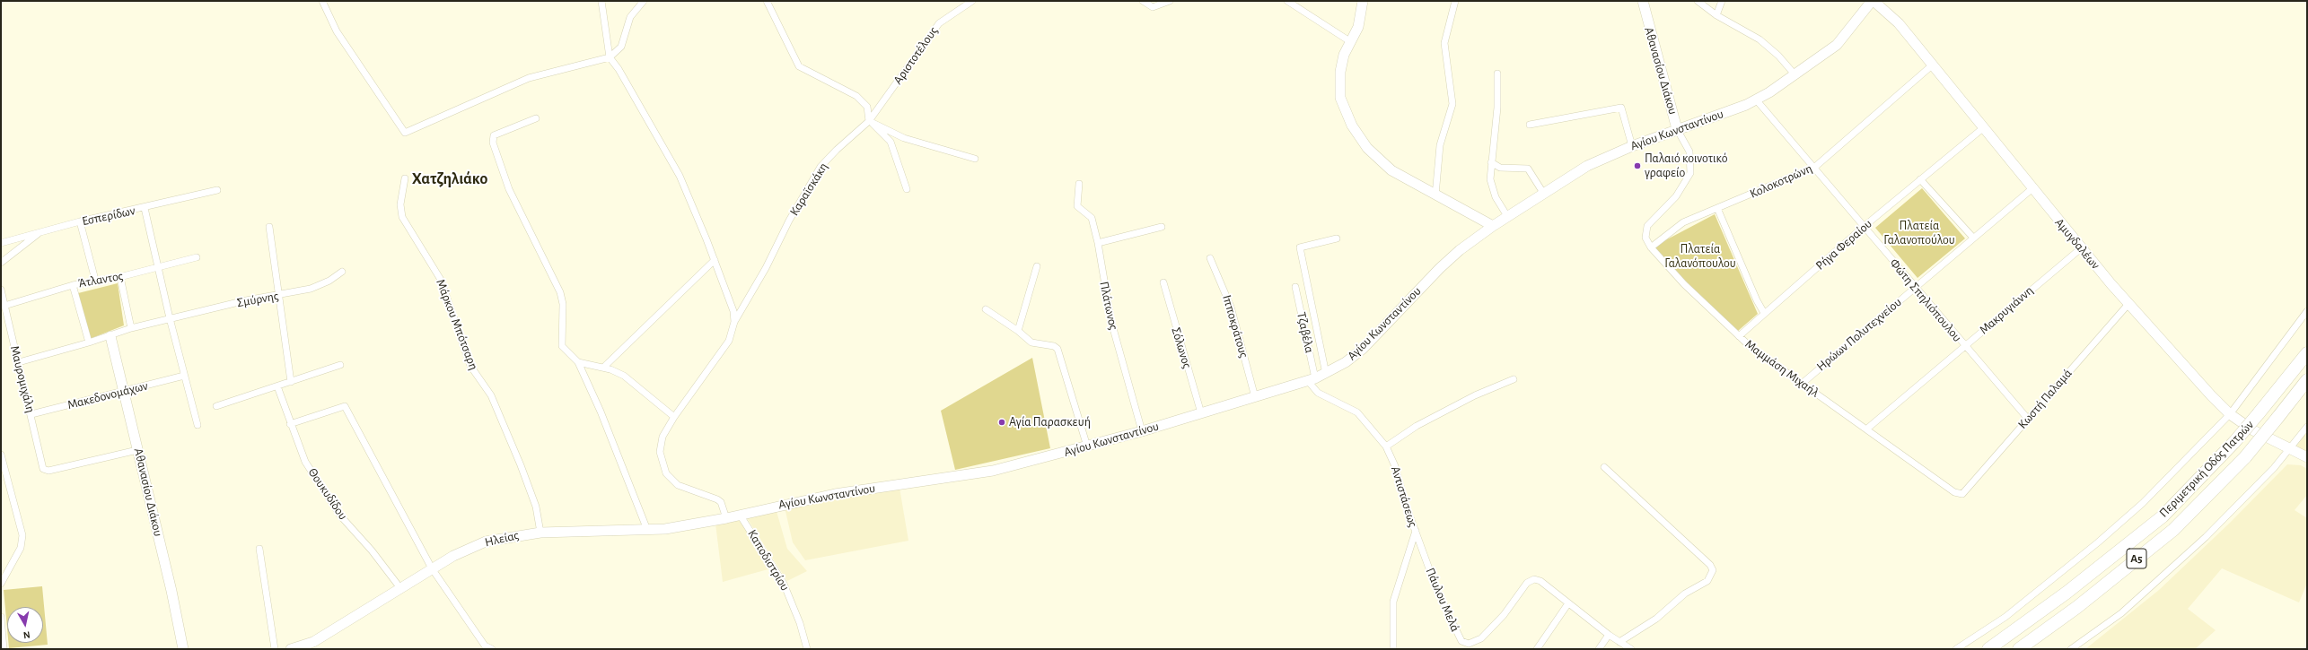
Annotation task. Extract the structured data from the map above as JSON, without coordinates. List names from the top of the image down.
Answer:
{
  "streets": {
    "highway": ["Περιμετρική Οδός Πατρών", "Α5"],
    "main road": [
      "Αθανασίου Διάκου",
      "Αγίου Κωνσταντίνου",
      "Αμυγδαλέων",
      "Ηλείας"
    ],
    "street": [
      "Αριστοτέλους",
      "Κολοκοτρώνη",
      "Καραϊσκάκη",
      "Εσπερίδων",
      "Ρήγα Φεραίου",
      "Άτλαντος",
      "Σμύρνης",
      "Φώτη Σπηλιόπουλου",
      "Πλάτωνος",
      "Μακρυγιάννη",
      "Μάρκου Μπότσαρη",
      "Ιπποκράτους",
      "Τζαβέλα",
      "Ηρώων Πολυτεχνείου",
      "Σόλωνος",
      "Μαμμάση Μιχαήλ",
      "Μαυρομιχάλη",
      "Μακεδονομάχων",
      "Κωστή Παλαμά",
      "Θουκυδίδου",
      "Αντιστάσεως",
      "Καποδιστρίου",
      "Πάυλου Μελά"
    ]
  },
  "crossings": [
    ["Αριστοτέλους", "Καραϊσκάκη"],
    ["Αθανασίου Διάκου", "Αγίου Κωνσταντίνου"],
    ["Αθανασίου Διάκου", "Σμύρνης"],
    ["Αθανασίου Διάκου", "Μαμμάση Μιχαήλ"],
    ["Αθανασίου Διάκου", "Μαυρομιχάλη"],
    ["Αθανασίου Διάκου", "Μακεδονομάχων"],
    ["Αγίου Κωνσταντίνου", "Αμυγδαλέων"],
    ["Αγίου Κωνσταντίνου", "Φώτη Σπηλιόπουλου"],
    ["Αγίου Κωνσταντίνου", "Πλάτωνος"],
    ["Αγίου Κωνσταντίνου", "Ιπποκράτους"],
    ["Αγίου Κωνσταντίνου", "Τζαβέλα"],
    ["Αγίου Κωνσταντίνου", "Σόλωνος"],
    ["Αγίου Κωνσταντίνου", "Αντιστάσεως"],
    ["Αγίου Κωνσταντίνου", "Ηλείας"],
    ["Αγίου Κωνσταντίνου", "Καποδιστρίου"],
    ["Κολοκοτρώνη", "Αμυγδαλέων"],
    ["Κολοκοτρώνη", "Φώτη Σπηλιόπουλου"],
    ["Κολοκοτρώνη", "Μαμμάση Μιχαήλ"],
    ["Αμυγδαλέων", "Ρήγα Φεραίου"],
    ["Αμυγδαλέων", "Μακρυγιάννη"],
    ["Αμυγδαλέων", "Ηρώων Πολυτεχνείου"],
    ["Αμυγδαλέων", "Κωστή Παλαμά"],
    ["Ρήγα Φεραίου", "Φώτη Σπηλιόπουλου"],
    ["Ρήγα Φεραίου", "Μαμμάση Μιχαήλ"],
    ["Άτλαντος", "Μαυρομιχάλη"],
    ["Σμύρνης", "Μαυρομιχάλη"],
    ["Φώτη Σπηλιόπουλου", "Μακρυγιάννη"],
    ["Φώτη Σπηλιόπουλου", "Ηρώων Πολυτεχνείου"],
    ["Φώτη Σπηλιόπουλου", "Κωστή Παλαμά"],
    ["Μακρυγιάννη", "Μαμμάση Μιχαήλ"],
    ["Μάρκου Μπότσαρη", "Ηλείας"],
    ["Τζαβέλα", "Αντιστάσεως"],
    ["Ηρώων Πολυτεχνείου", "Μαμμάση Μιχαήλ"],
    ["Μαμμάση Μιχαήλ", "Κωστή Παλαμά"],
    ["Μαυρομιχάλη", "Μακεδονομάχων"],
    ["Θουκυδίδου", "Ηλείας"],
    ["Αντιστάσεως", "Πάυλου Μελά"],
    ["Ηλείας", "Καποδιστρίου"]
  ],
  "districts": ["Χατζηλιάκο"],
  "parks": ["Πλατεία Γαλανοπούλου", "Πλατεία Γαλανόπουλου"],
  "places": ["Παλαιό κοινοτικό γραφείο", "Αγία Παρασκευή"],
  "north": "bottom"
}
